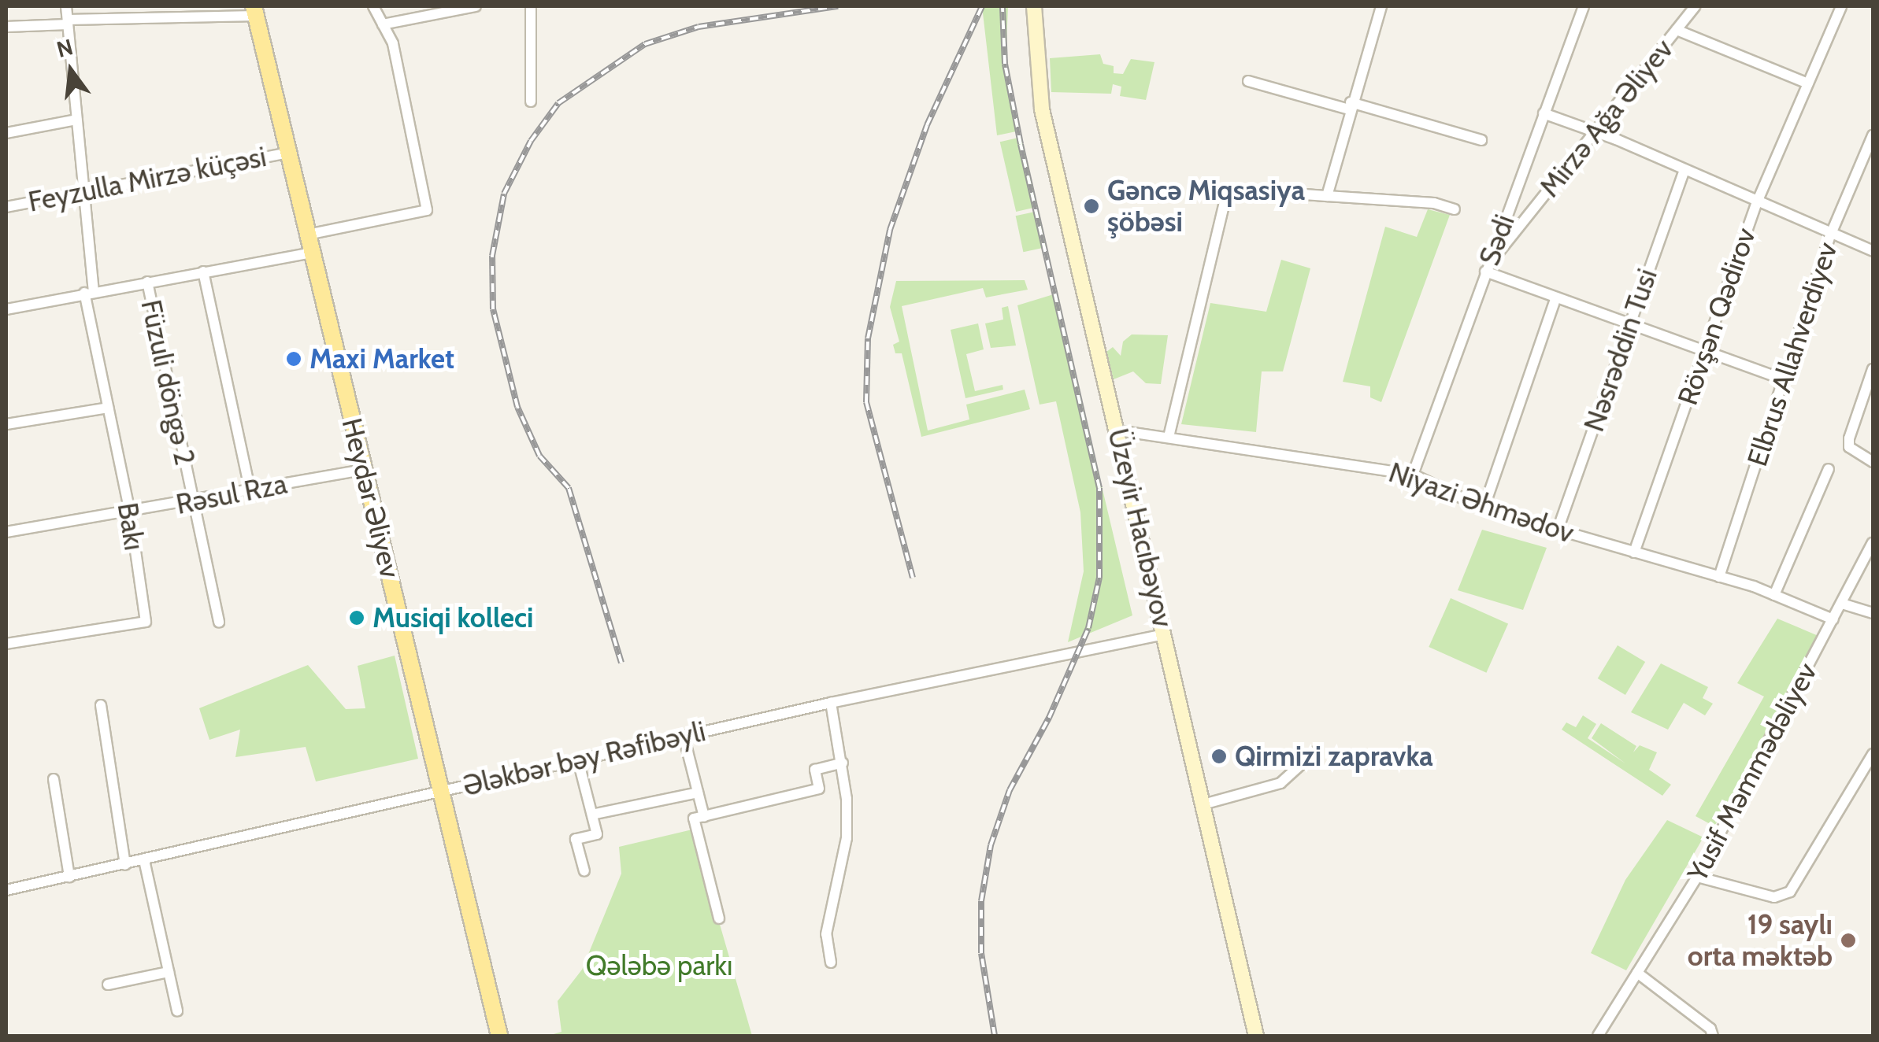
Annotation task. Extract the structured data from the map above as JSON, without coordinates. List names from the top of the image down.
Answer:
{
  "streets": {
    "main road": ["Heydər Əliyev", "Üzeyir Hacıbəyov"],
    "street": [
      "Mirzə Ağa Əliyev",
      "Feyzulla Mirzə küçəsi",
      "Sədi",
      "Rövşən Qədirov",
      "Nəsrəddin Tusi",
      "Elbrus Allahverdiyev",
      "Füzuli döngə 2",
      "Rəsul Rza",
      "Niyazi Əhmədov",
      "Bakı",
      "Ələkbər bəy Rəfibəyli",
      "Yusif Məmmədəliyev"
    ]
  },
  "crossings": [
    ["Mirzə Ağa Əliyev", "Sədi"],
    ["Feyzulla Mirzə küçəsi", "Heydər Əliyev"],
    ["Feyzulla Mirzə küçəsi", "Bakı"],
    ["Sədi", "Niyazi Əhmədov"],
    ["Rövşən Qədirov", "Niyazi Əhmədov"],
    ["Nəsrəddin Tusi", "Niyazi Əhmədov"],
    ["Elbrus Allahverdiyev", "Niyazi Əhmədov"],
    ["Füzuli döngə 2", "Rəsul Rza"],
    ["Rəsul Rza", "Heydər Əliyev"],
    ["Rəsul Rza", "Bakı"],
    ["Heydər Əliyev", "Ələkbər bəy Rəfibəyli"],
    ["Niyazi Əhmədov", "Üzeyir Hacıbəyov"],
    ["Niyazi Əhmədov", "Yusif Məmmədəliyev"],
    ["Üzeyir Hacıbəyov", "Ələkbər bəy Rəfibəyli"]
  ],
  "parks": ["Qələbə parkı"],
  "places": [
    "Gəncə Miqsasiya şöbəsi",
    "Maxi Market",
    "Musiqi kolleci",
    "Qirmizi zapravka",
    "19 saylı orta məktəb"
  ],
  "north": "top"
}
